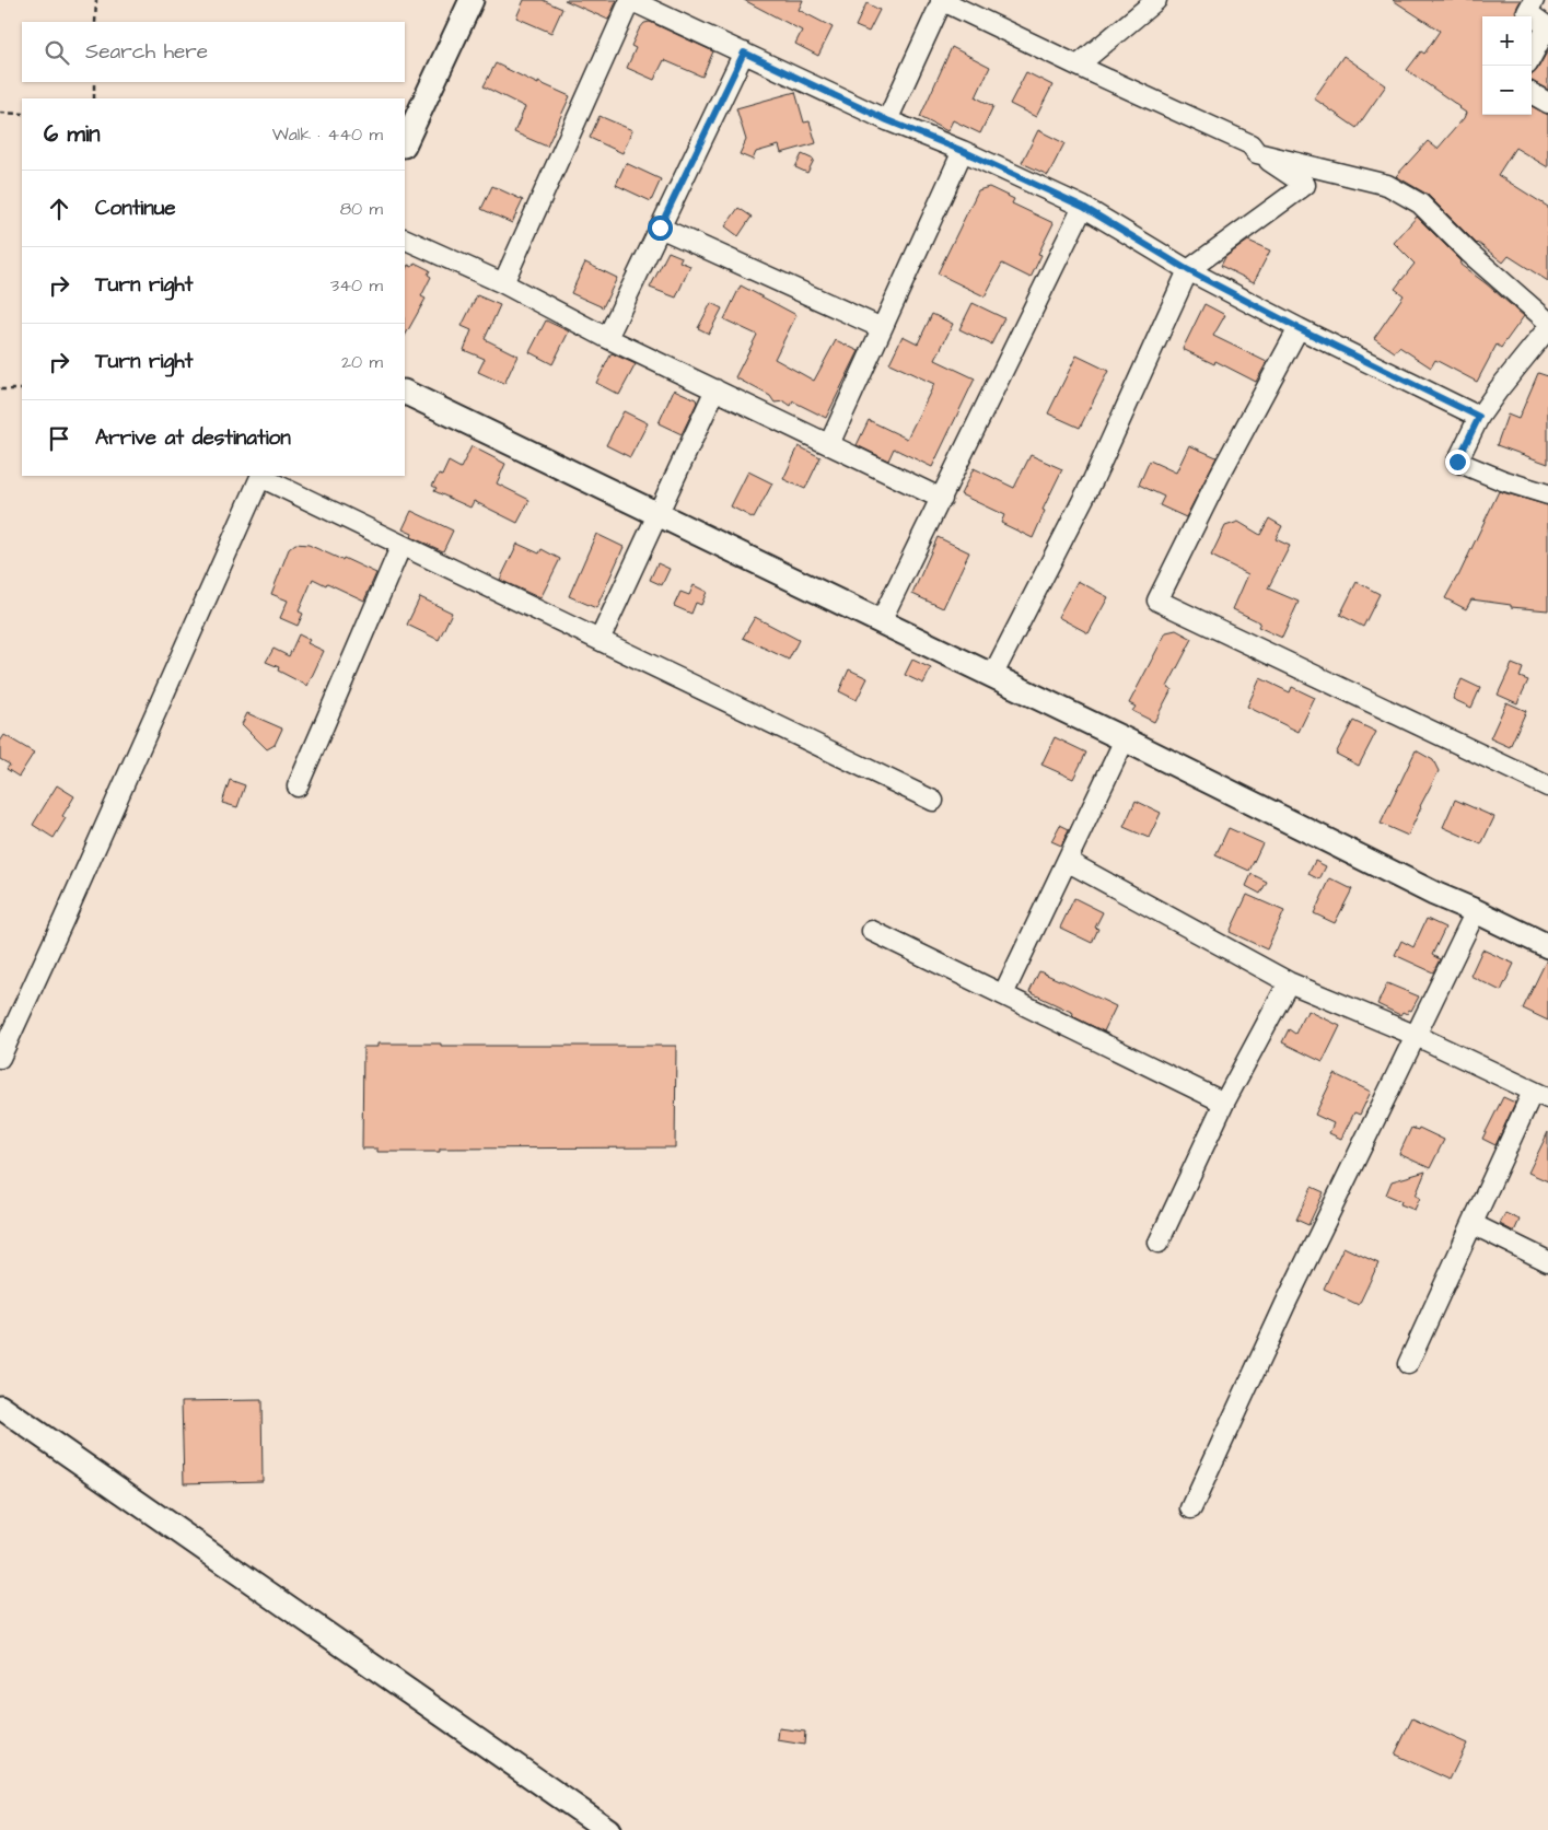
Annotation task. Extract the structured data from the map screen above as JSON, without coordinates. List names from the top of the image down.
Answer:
{
  "page": {
    "map_buttons": ["+", "−"],
    "search": "Search here",
    "heading": ["6 min", "Walk · 440 m"],
    "list": [
      ["Continue", "80 m"],
      ["Turn right", "340 m"],
      ["Turn right", "20 m"],
      "Arrive at destination"
    ]
  }
}
